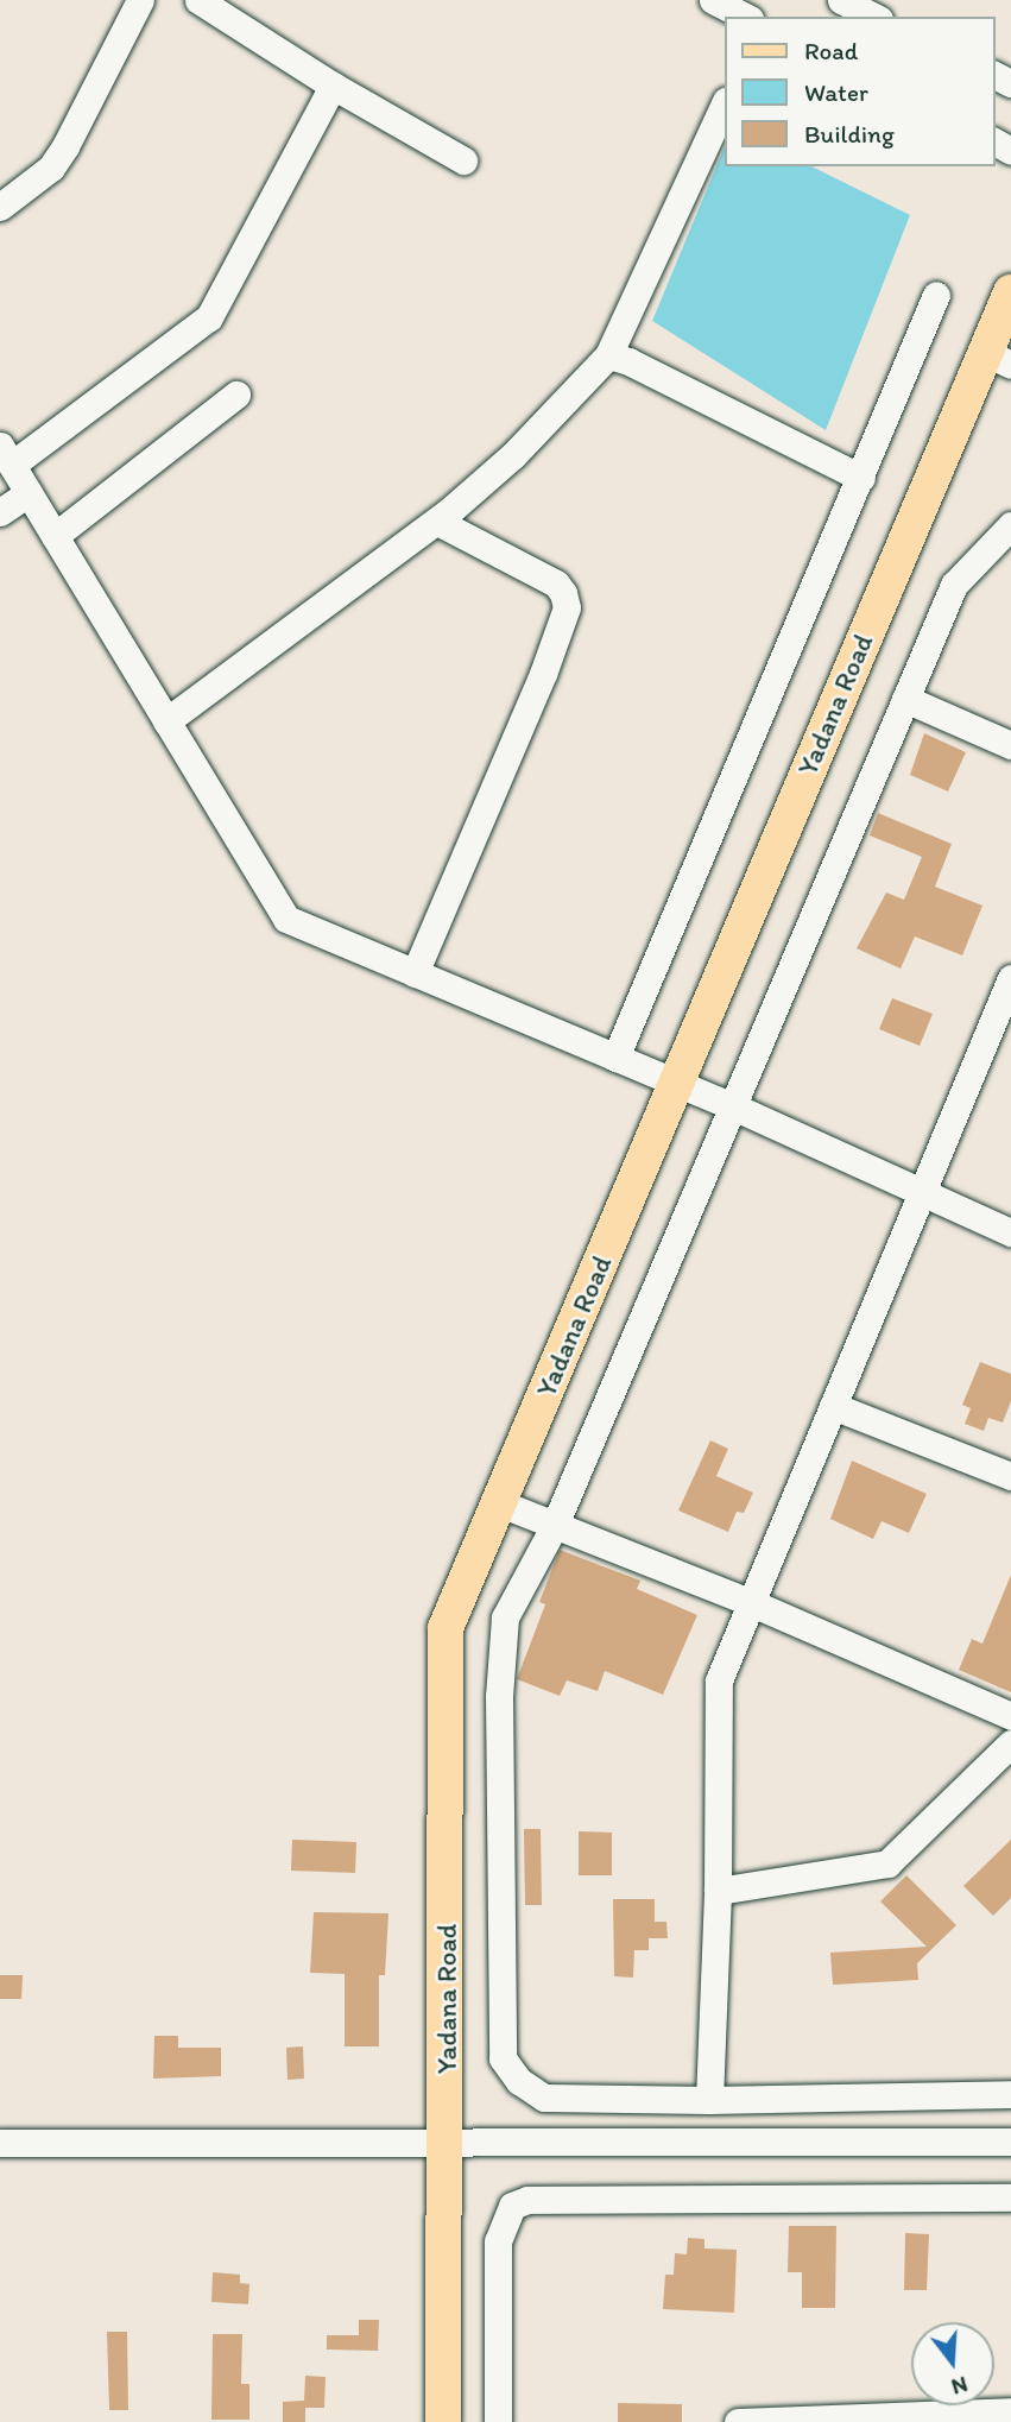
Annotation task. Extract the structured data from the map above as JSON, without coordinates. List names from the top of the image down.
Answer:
{
  "streets": {
    "main road": ["Yadana Road"]
  },
  "legend": ["Road", "Water", "Building"],
  "north": "bottom"
}
